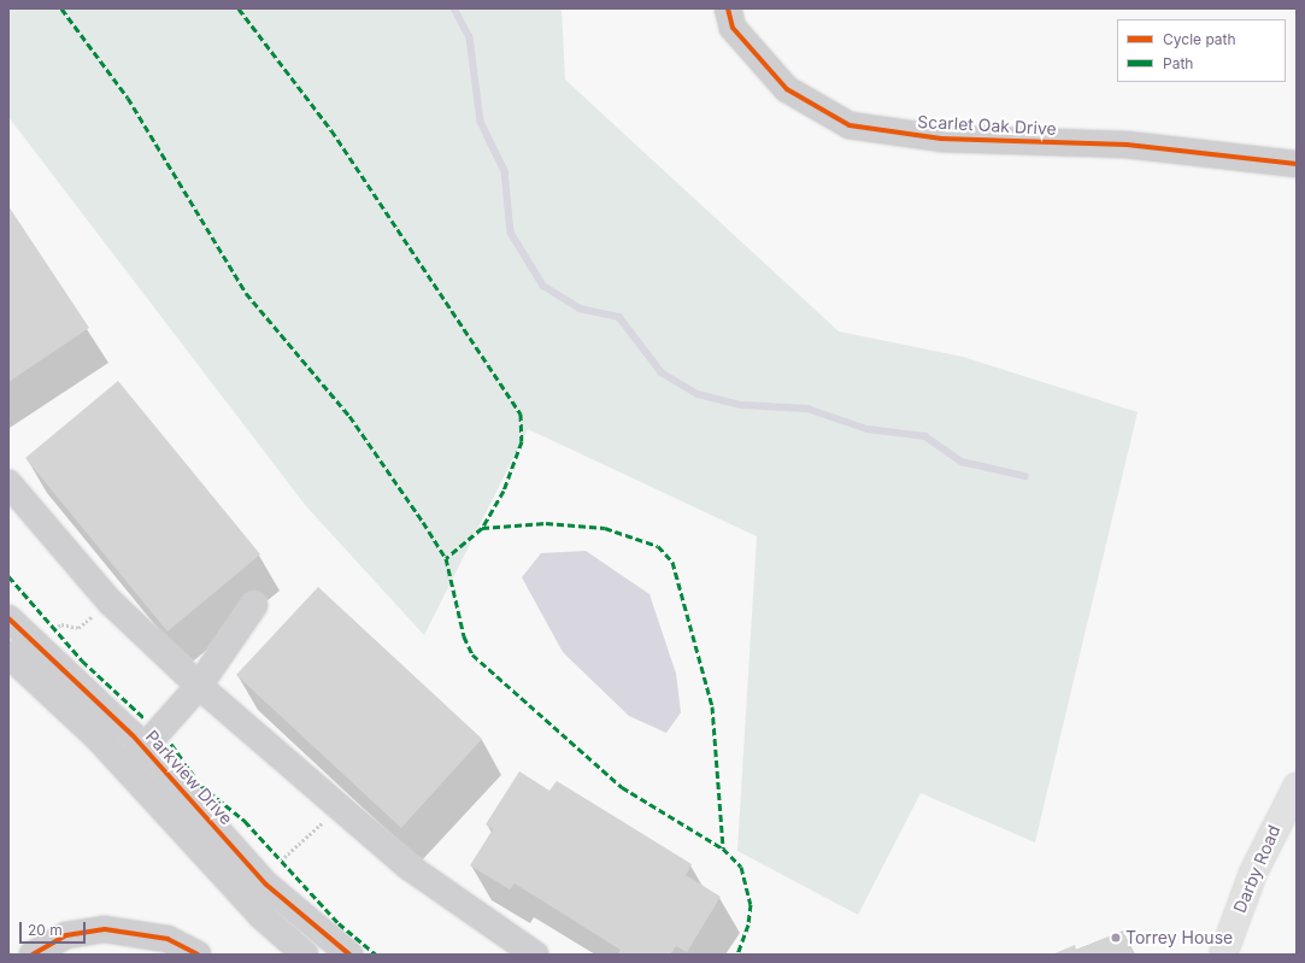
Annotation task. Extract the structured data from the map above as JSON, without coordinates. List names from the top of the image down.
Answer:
{
  "streets": {
    "main road": ["Darby Road"],
    "street": ["Scarlet Oak Drive", "Parkview Drive"]
  },
  "places": ["Torrey House"],
  "legend": ["Cycle path", "Path"],
  "scale_bar": "20 m"
}
